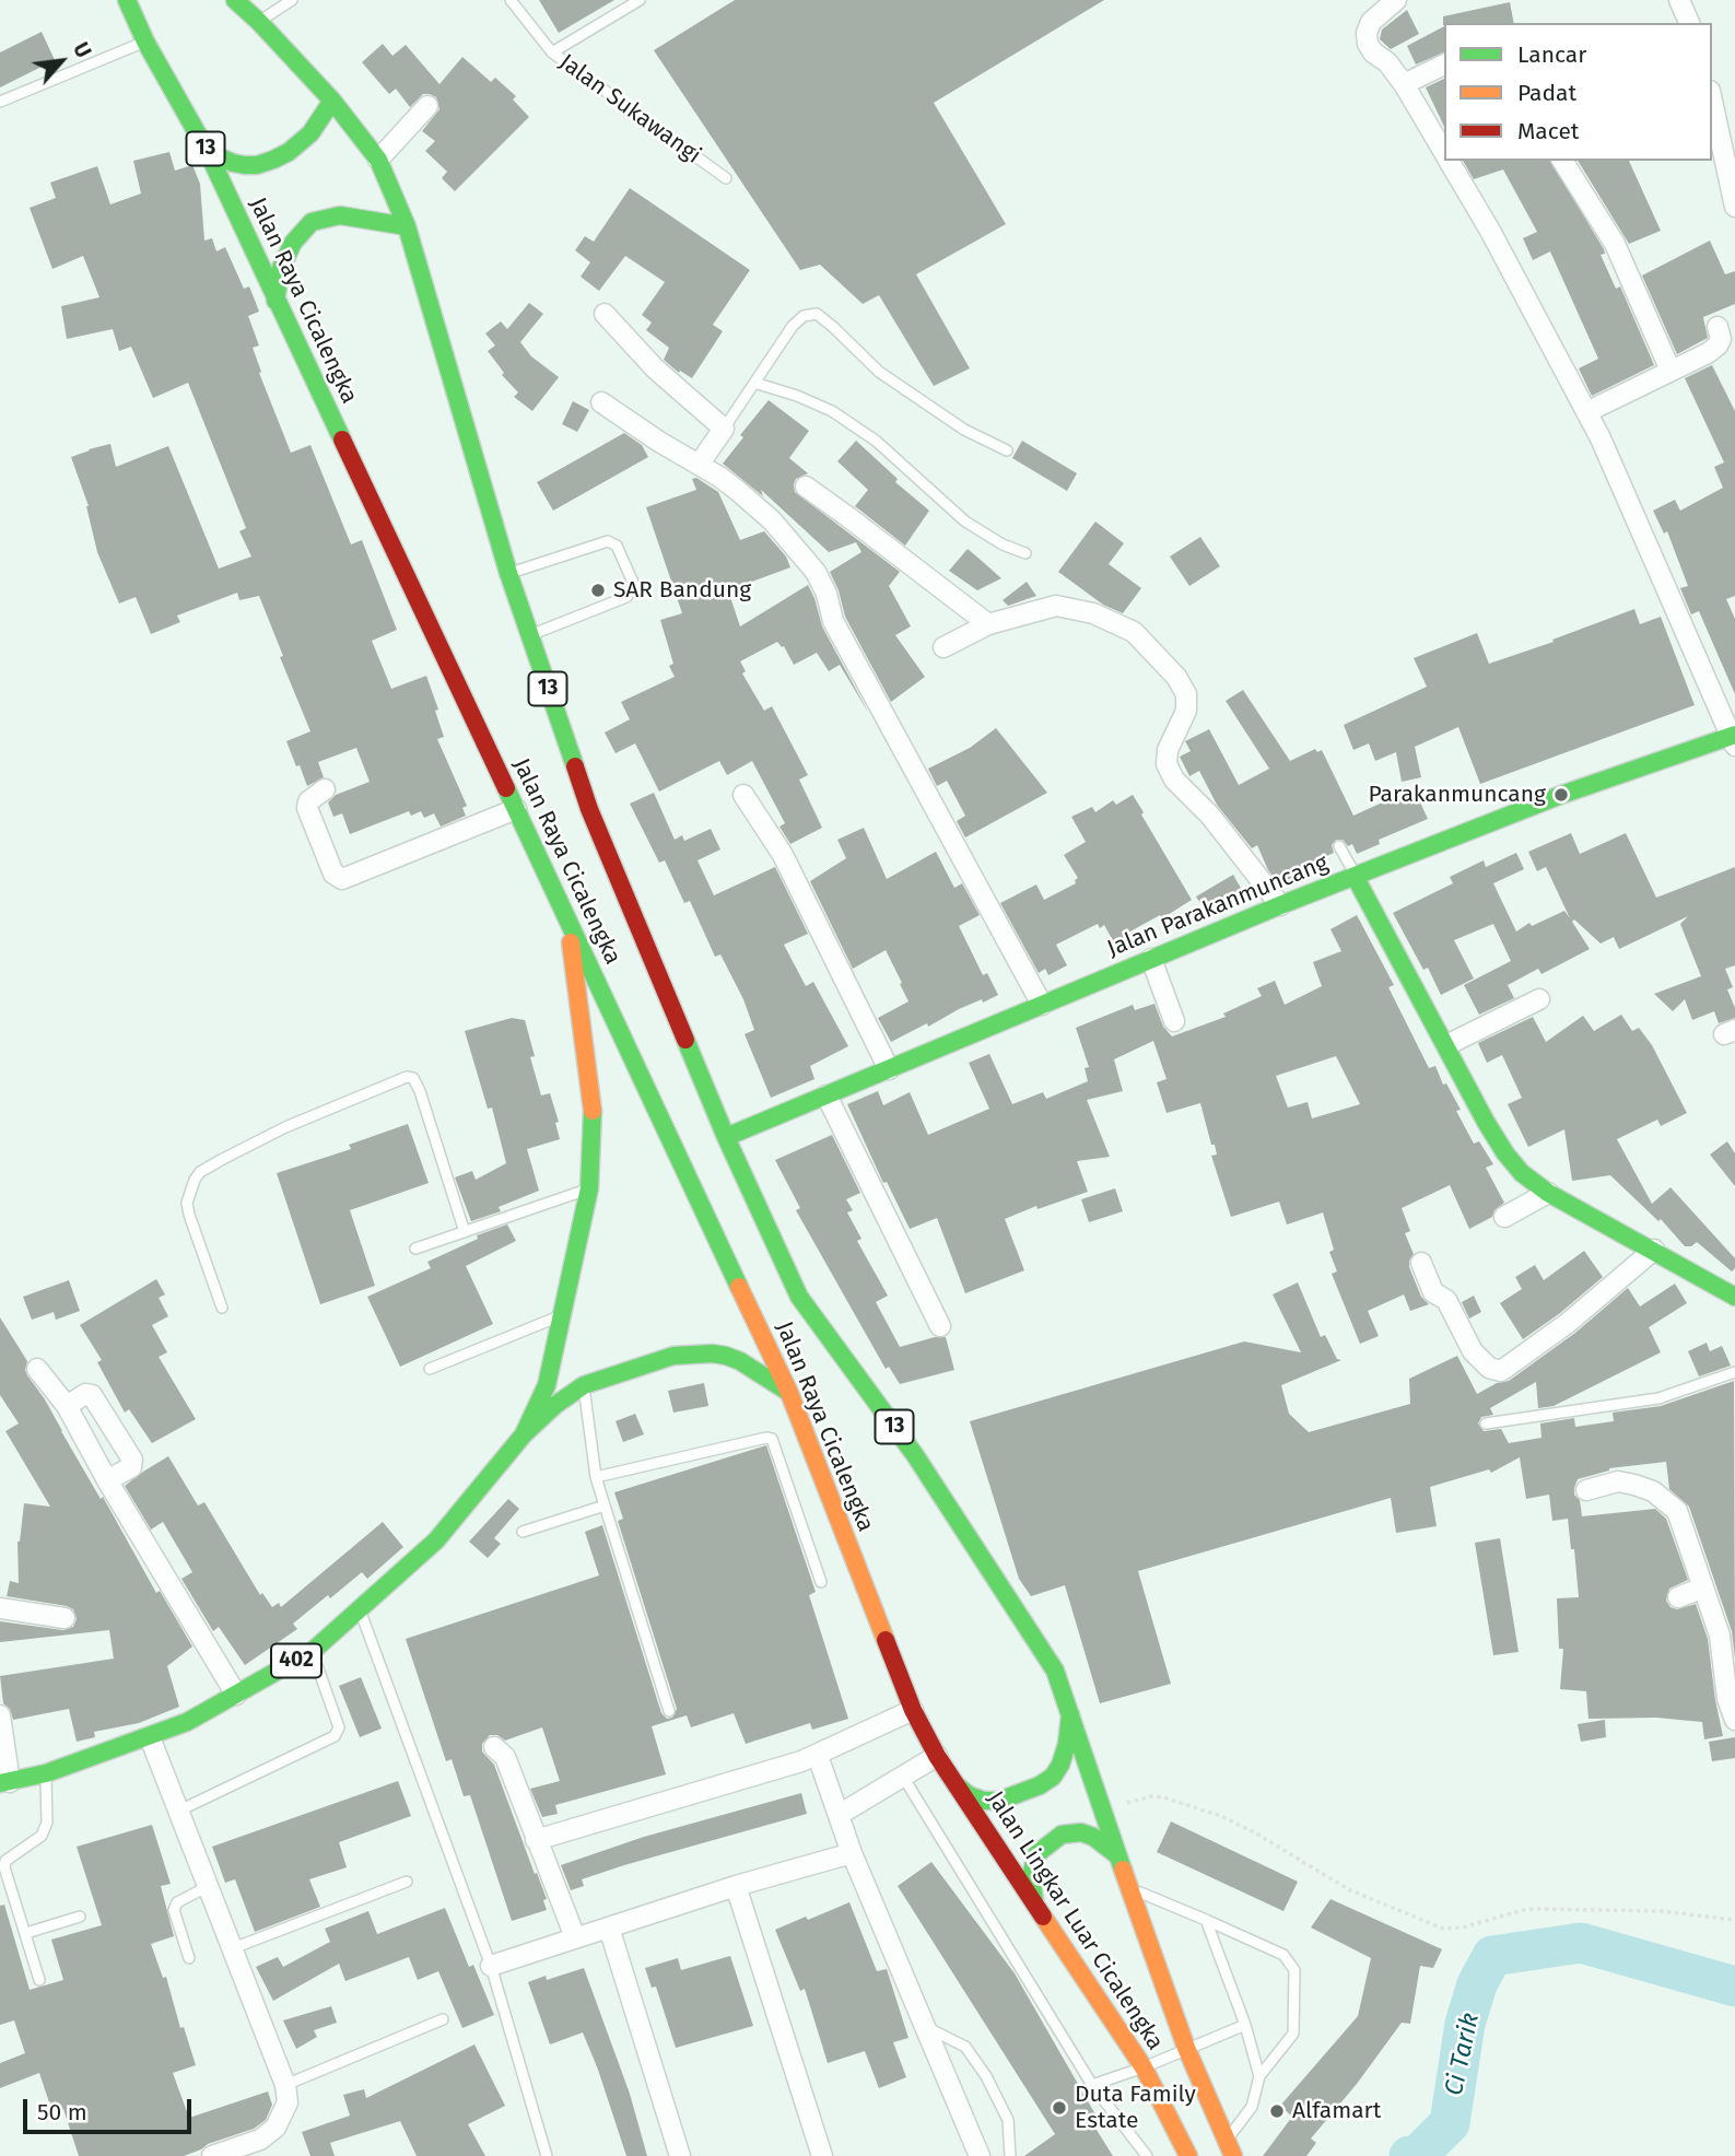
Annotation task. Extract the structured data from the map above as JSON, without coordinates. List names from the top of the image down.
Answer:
{
  "streets": {
    "main road": [
      "13",
      "Jalan Raya Cicalengka",
      "Jalan Parakanmuncang",
      "402",
      "Jalan Lingkar Luar Cicalengka"
    ],
    "lane": ["Jalan Sukawangi"]
  },
  "crossings": [
    ["Jalan Raya Cicalengka", "Jalan Parakanmuncang"],
    ["Jalan Raya Cicalengka", "402"],
    ["Jalan Raya Cicalengka", "Jalan Lingkar Luar Cicalengka"]
  ],
  "water": ["Ci Tarik"],
  "places": [
    "SAR Bandung",
    "Parakanmuncang",
    "Duta Family Estate",
    "Alfamart"
  ],
  "legend": ["Lancar", "Padat", "Macet"],
  "scale_bar": "50 m",
  "north": "top right"
}
